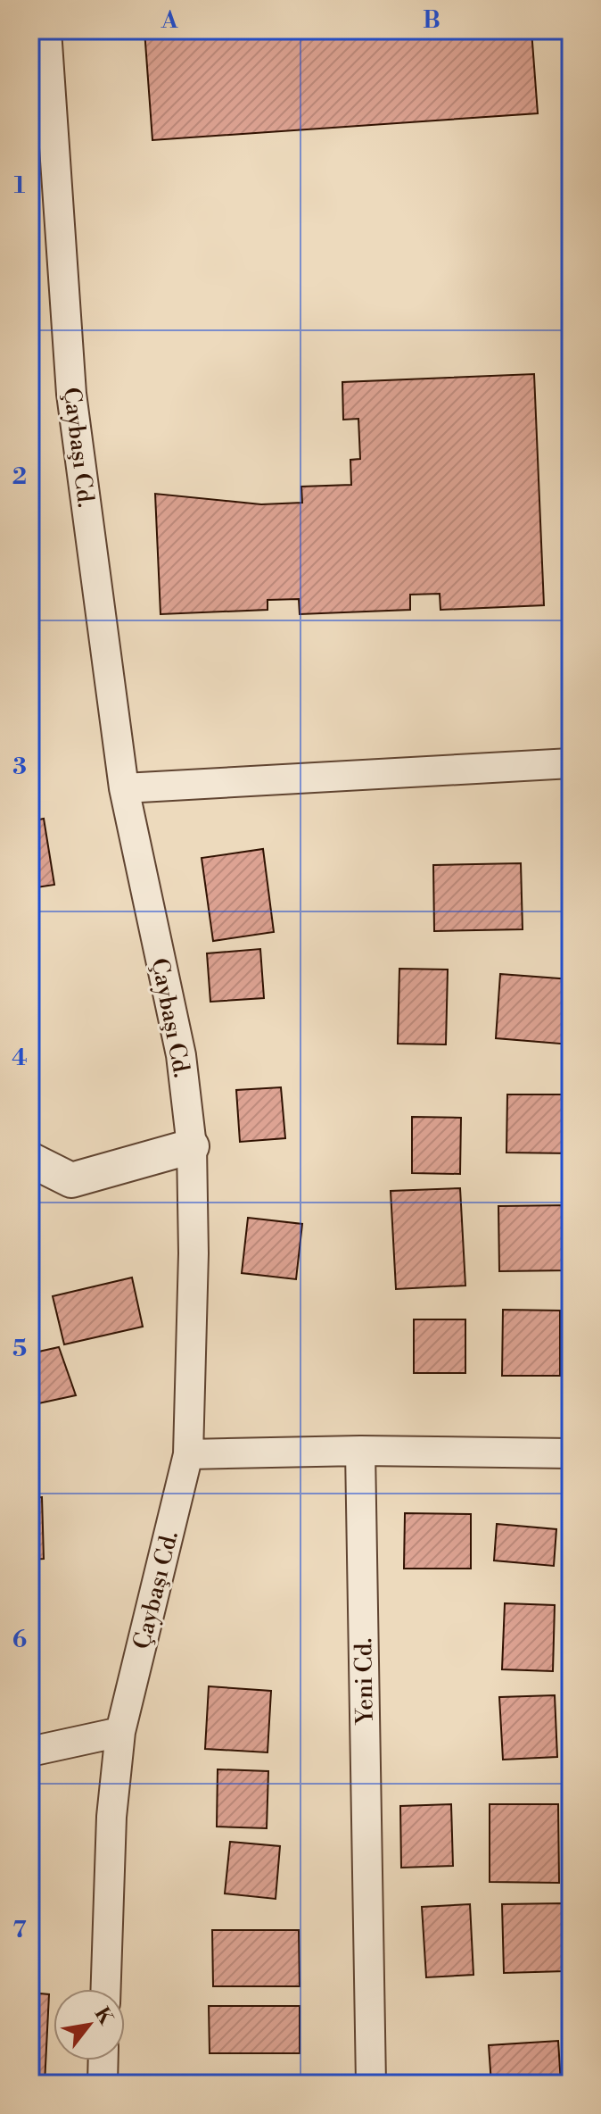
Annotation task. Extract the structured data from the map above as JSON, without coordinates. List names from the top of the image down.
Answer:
{
  "streets": {
    "street": ["Çaybaşı Cd.", "Yeni Cd."]
  },
  "north": "top right",
  "grid": {
    "columns": ["A", "B"],
    "rows": [
      "1",
      "2",
      "3",
      "4",
      "5",
      "6",
      "7"
    ]
  }
}
